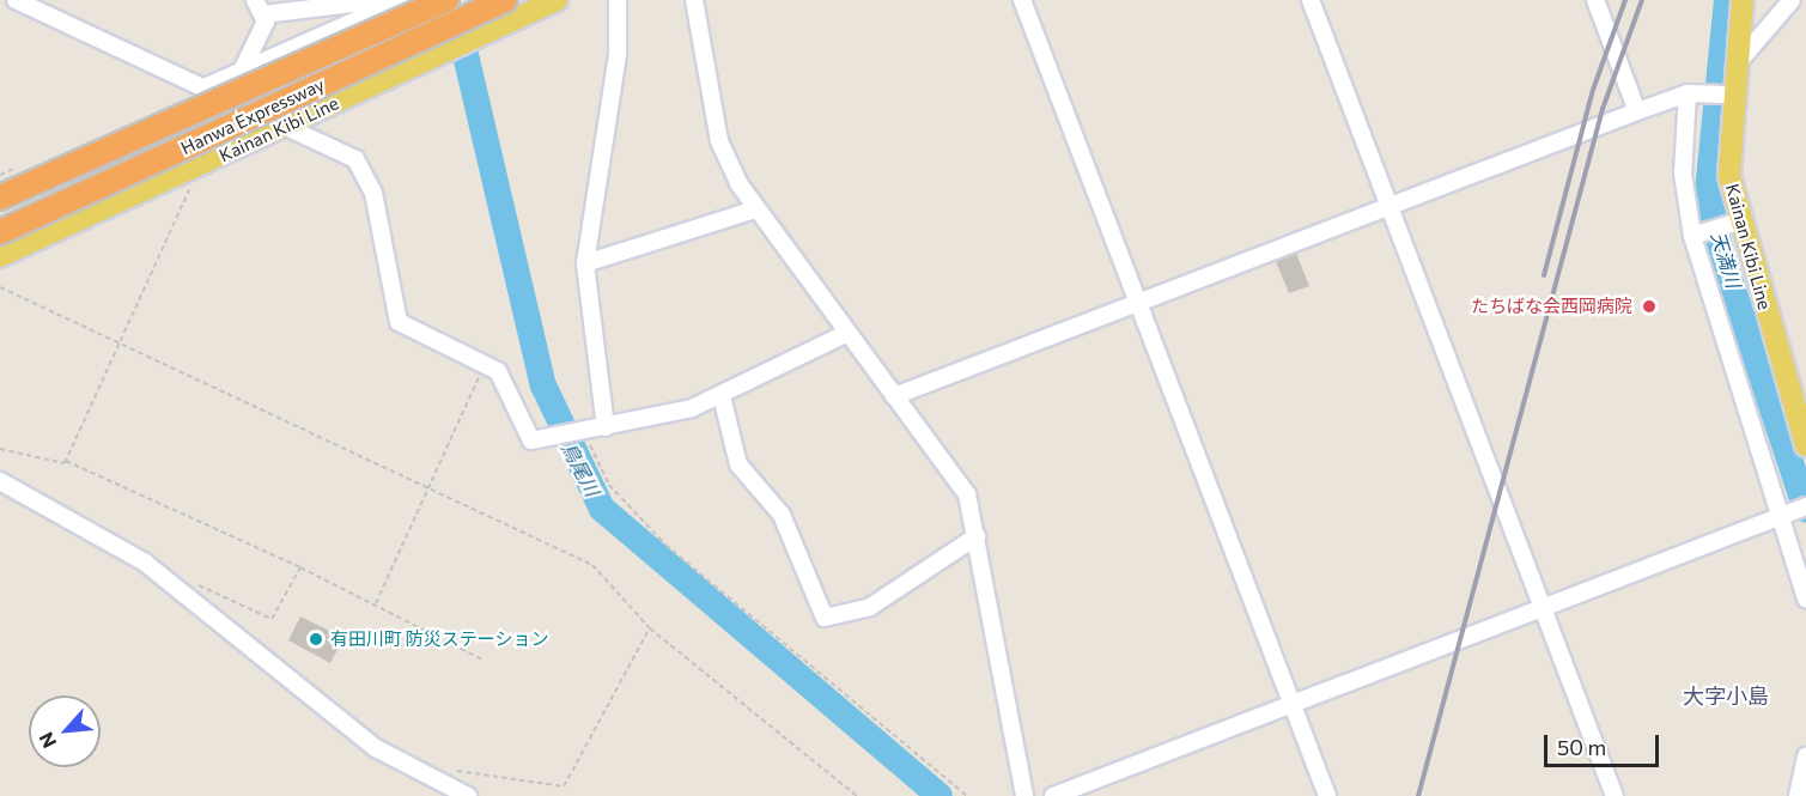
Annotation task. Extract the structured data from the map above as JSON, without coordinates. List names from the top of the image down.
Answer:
{
  "streets": {
    "highway": ["Hanwa Expressway"],
    "main road": ["Kainan Kibi Line"]
  },
  "districts": ["大字小島"],
  "water": ["天満川", "鳥尾川"],
  "places": ["たちばな会西岡病院", "有田川町 防災ステーション"],
  "scale_bar": "50 m",
  "north": "bottom left"
}
